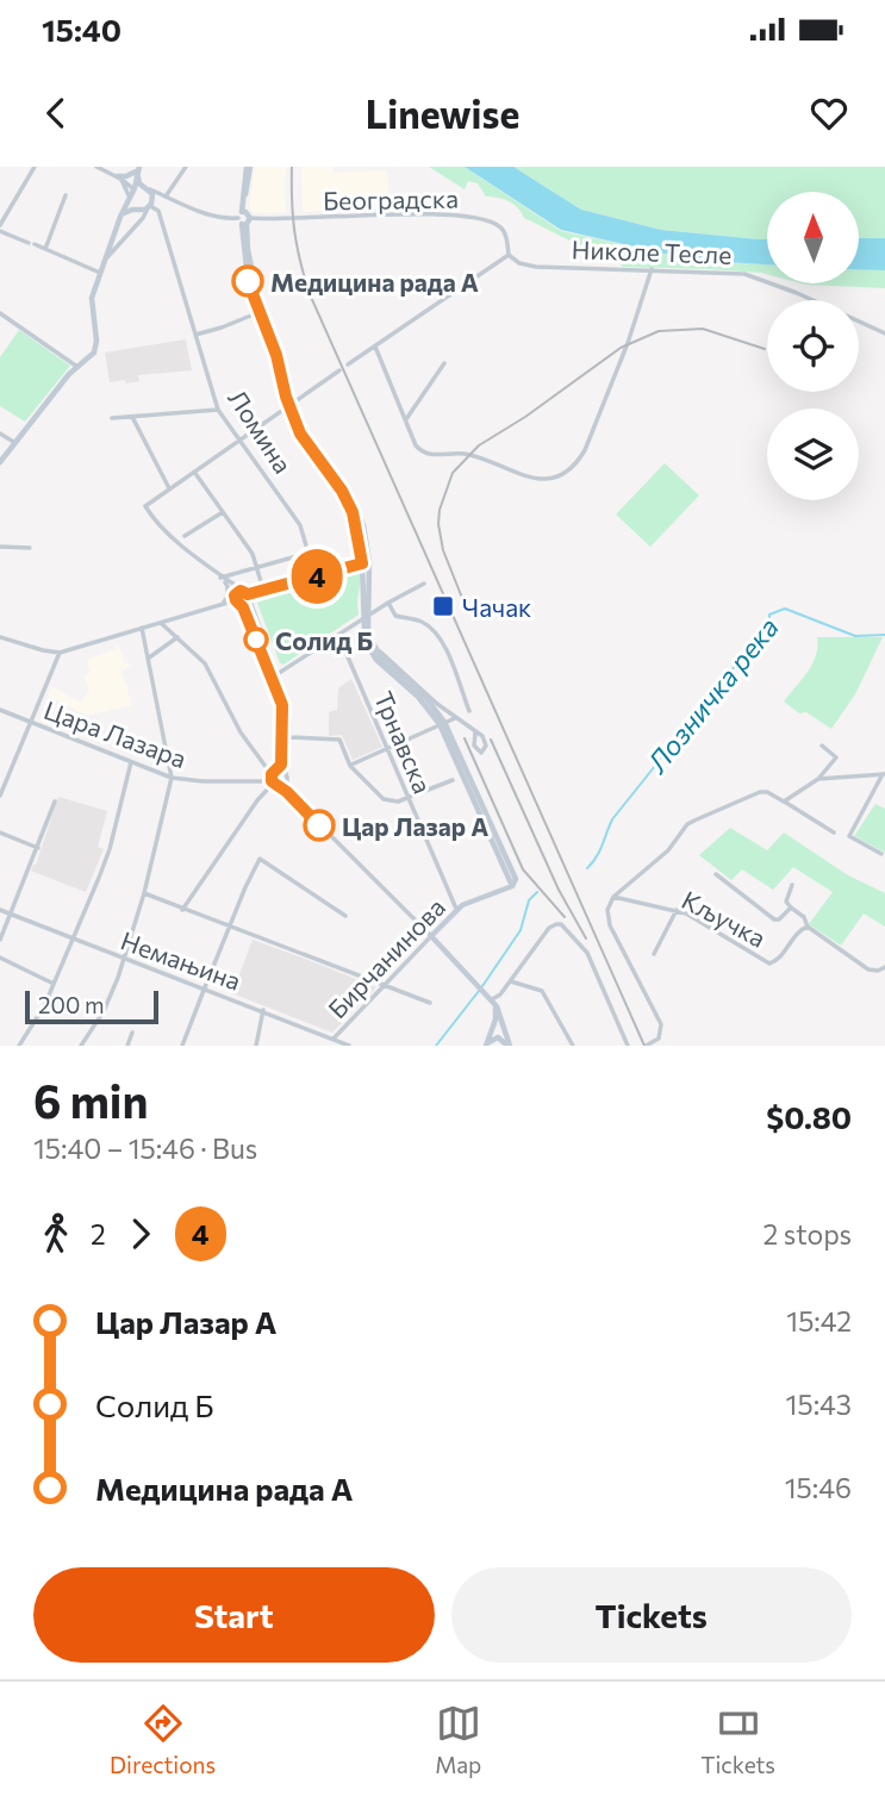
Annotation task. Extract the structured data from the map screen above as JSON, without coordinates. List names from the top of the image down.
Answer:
{
  "streets": {
    "main road": ["Бирчанинова"],
    "street": [
      "Београдска",
      "Николе Тесле",
      "Ломина",
      "Цара Лазара",
      "Трнавска",
      "Кључка",
      "Немањина"
    ]
  },
  "crossings": [
    ["Београдска", "Николе Тесле"],
    ["Трнавска", "Бирчанинова"],
    ["Бирчанинова", "Немањина"]
  ],
  "water": ["Лозничка река"],
  "places": {
    "other": ["Медицина рада А", "Солид Б", "Цар Лазар А"],
    "transit": ["Чачак"]
  },
  "lines": ["bus line 4"],
  "scale_bar": "200 m",
  "north": "top",
  "page": {
    "status": "15:40",
    "header": "Linewise",
    "on_map": "4",
    "scale": "200 m",
    "heading": ["6 min", "15:40 – 15:46 · Bus", "$0.80"],
    "legs": ["2", "4", "2 stops"],
    "list": [
      {
        "name": "Цар Лазар А",
        "value": "15:42"
      },
      {
        "name": "Солид Б",
        "value": "15:43"
      },
      {
        "name": "Медицина рада А",
        "value": "15:46"
      }
    ],
    "buttons": ["Start", "Tickets"],
    "tabs": ["Directions", "Map", "Tickets"]
  }
}
